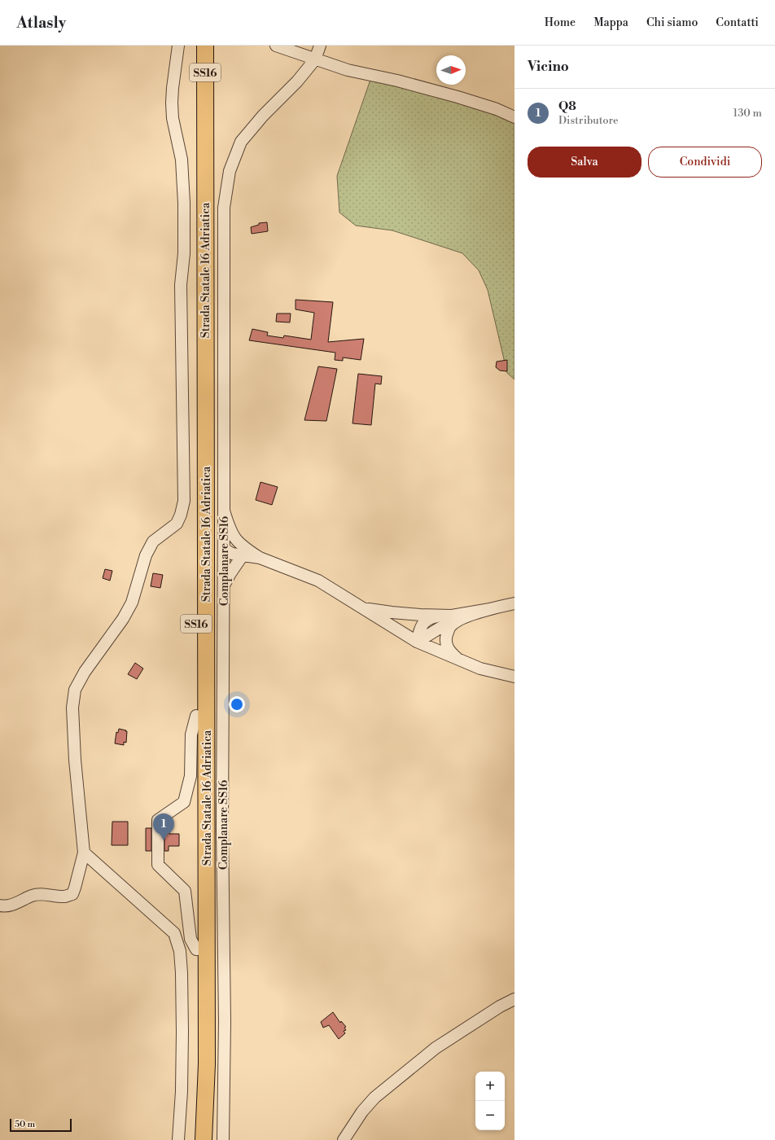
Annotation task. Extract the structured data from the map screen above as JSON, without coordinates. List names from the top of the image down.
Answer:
{
  "streets": {
    "highway": ["SS16", "Strada Statale 16 Adriatica"],
    "street": ["Complanare SS16"]
  },
  "scale_bar": "50 m",
  "north": "right",
  "page": {
    "header": "Atlasly",
    "nav": [
      "Home",
      "Mappa",
      "Chi siamo",
      "Contatti"
    ],
    "heading": "Vicino",
    "list": [
      {
        "mark": "1",
        "name": "Q8",
        "note": "Distributore",
        "value": "130 m"
      }
    ],
    "buttons": ["Salva", "Condividi"],
    "pins": "1",
    "map_buttons": ["+", "−"],
    "scale": "50 m"
  }
}
